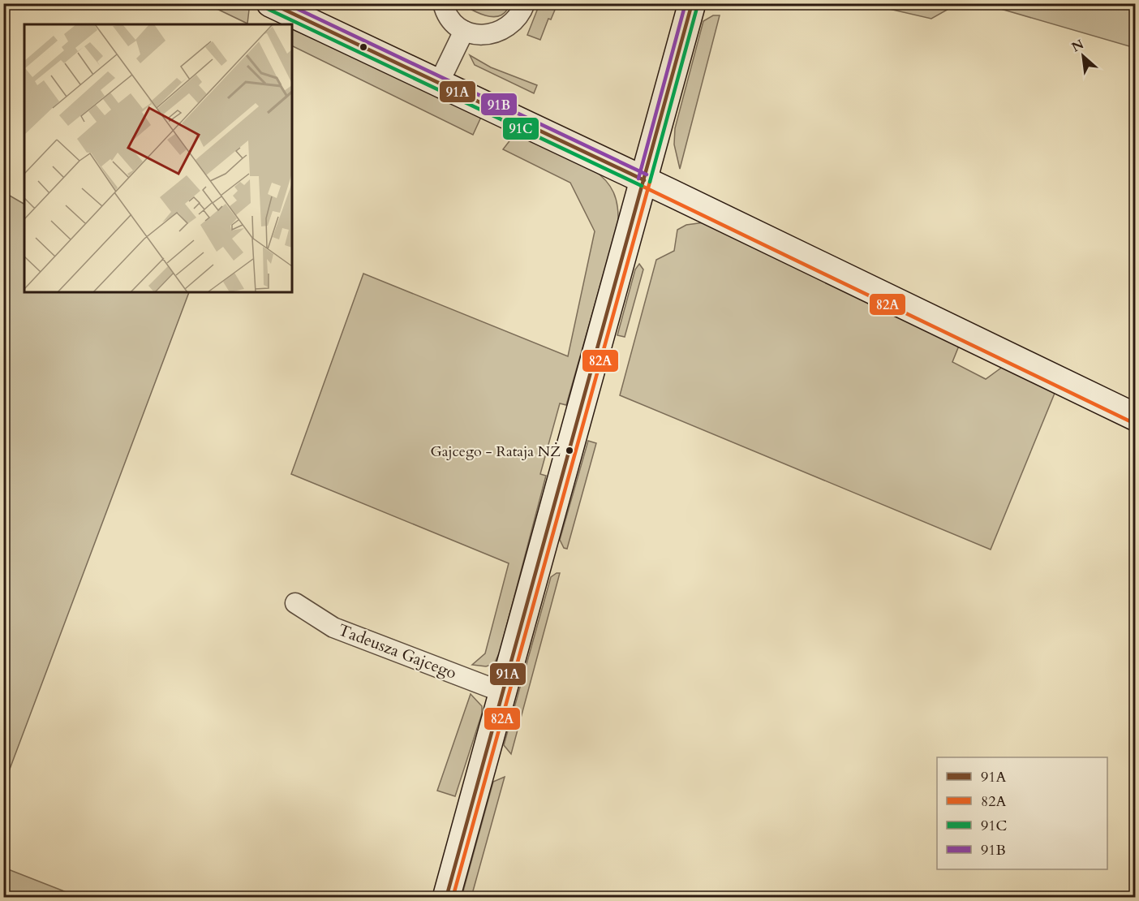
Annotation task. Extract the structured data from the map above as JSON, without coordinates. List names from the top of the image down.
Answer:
{
  "streets": {
    "lane": ["Tadeusza Gajcego"]
  },
  "places": ["Gajcego - Rataja NŻ"],
  "lines": [
    "transit line 91A",
    "transit line 91B",
    "transit line 91C",
    "transit line 82A"
  ],
  "legend": [
    "91A",
    "82A",
    "91C",
    "91B"
  ],
  "north": "top left"
}
